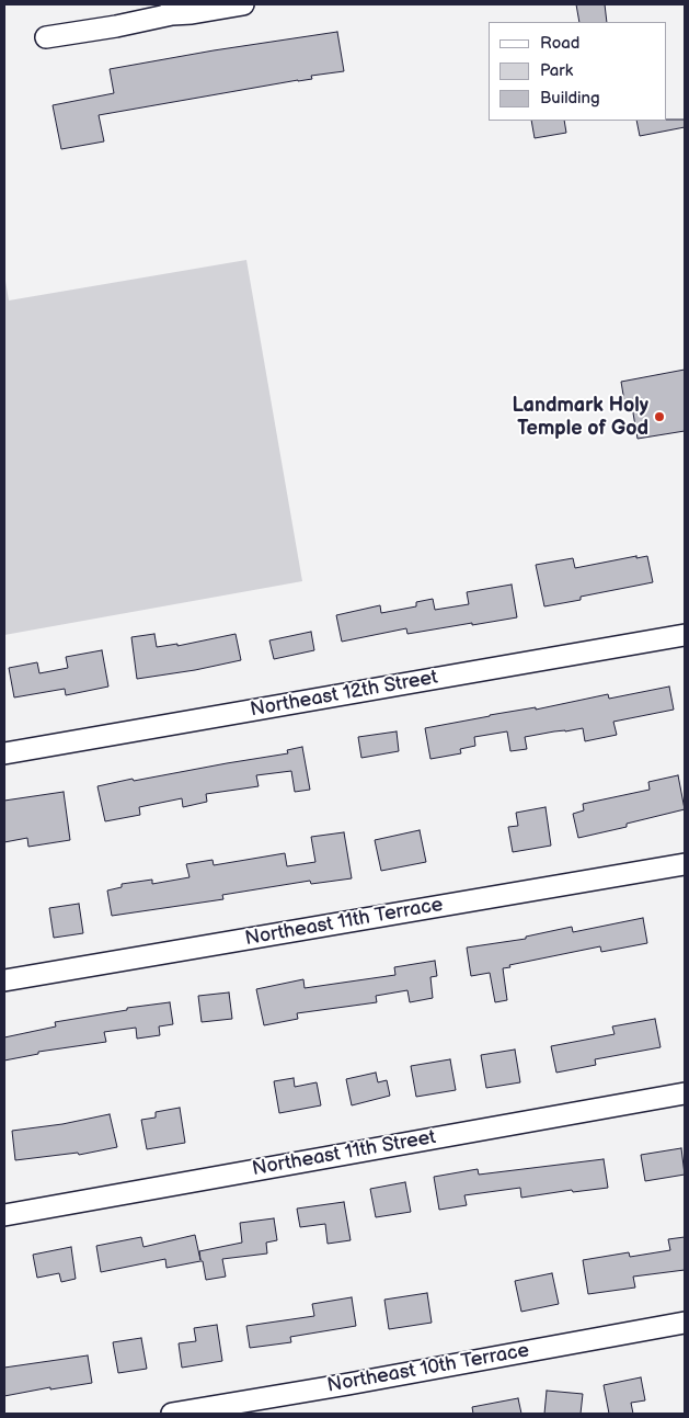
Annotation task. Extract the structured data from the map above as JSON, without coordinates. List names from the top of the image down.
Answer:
{
  "streets": {
    "street": [
      "Northeast 12th Street",
      "Northeast 11th Terrace",
      "Northeast 11th Street",
      "Northeast 10th Terrace"
    ]
  },
  "places": ["Landmark Holy Temple of God"],
  "legend": ["Road", "Park", "Building"]
}
